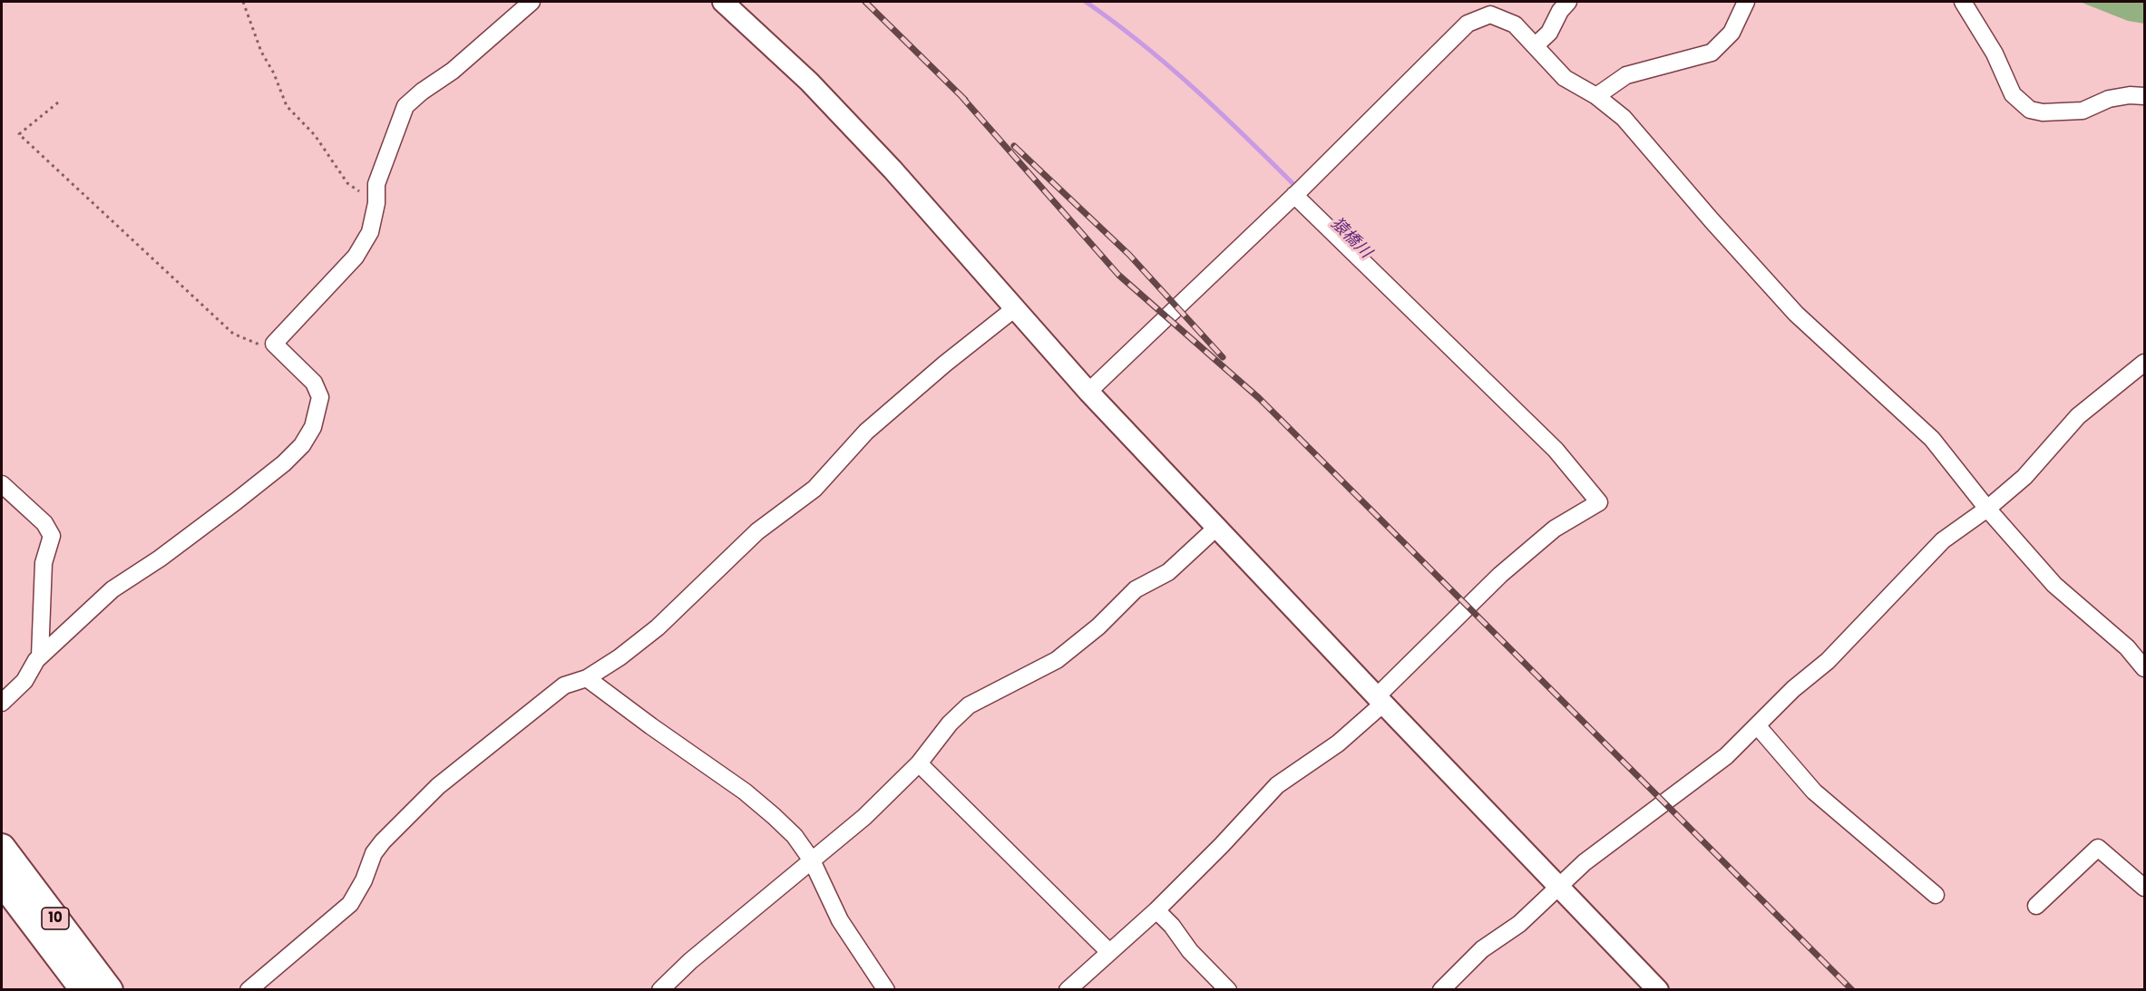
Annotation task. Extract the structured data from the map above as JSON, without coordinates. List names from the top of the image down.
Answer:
{
  "streets": {
    "main road": ["10"]
  },
  "water": ["猿橋川"]
}
